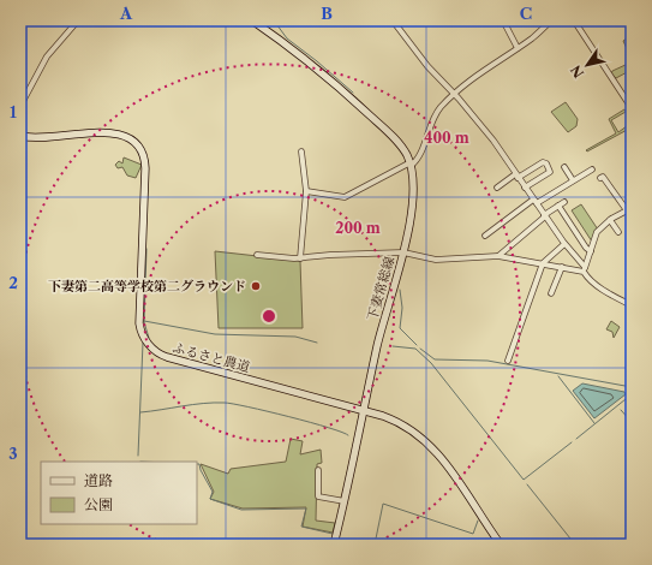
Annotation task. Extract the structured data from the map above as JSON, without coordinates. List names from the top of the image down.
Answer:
{
  "streets": {
    "street": ["下妻常総線", "ふるさと農道"]
  },
  "crossings": [
    ["下妻常総線", "ふるさと農道"]
  ],
  "places": ["下妻第二高等学校第二グラウンド"],
  "legend": ["道路", "公園"],
  "north": "bottom left",
  "grid": {
    "columns": ["A", "B", "C"],
    "rows": ["1", "2", "3"]
  },
  "rings": ["400 m", "200 m"]
}
